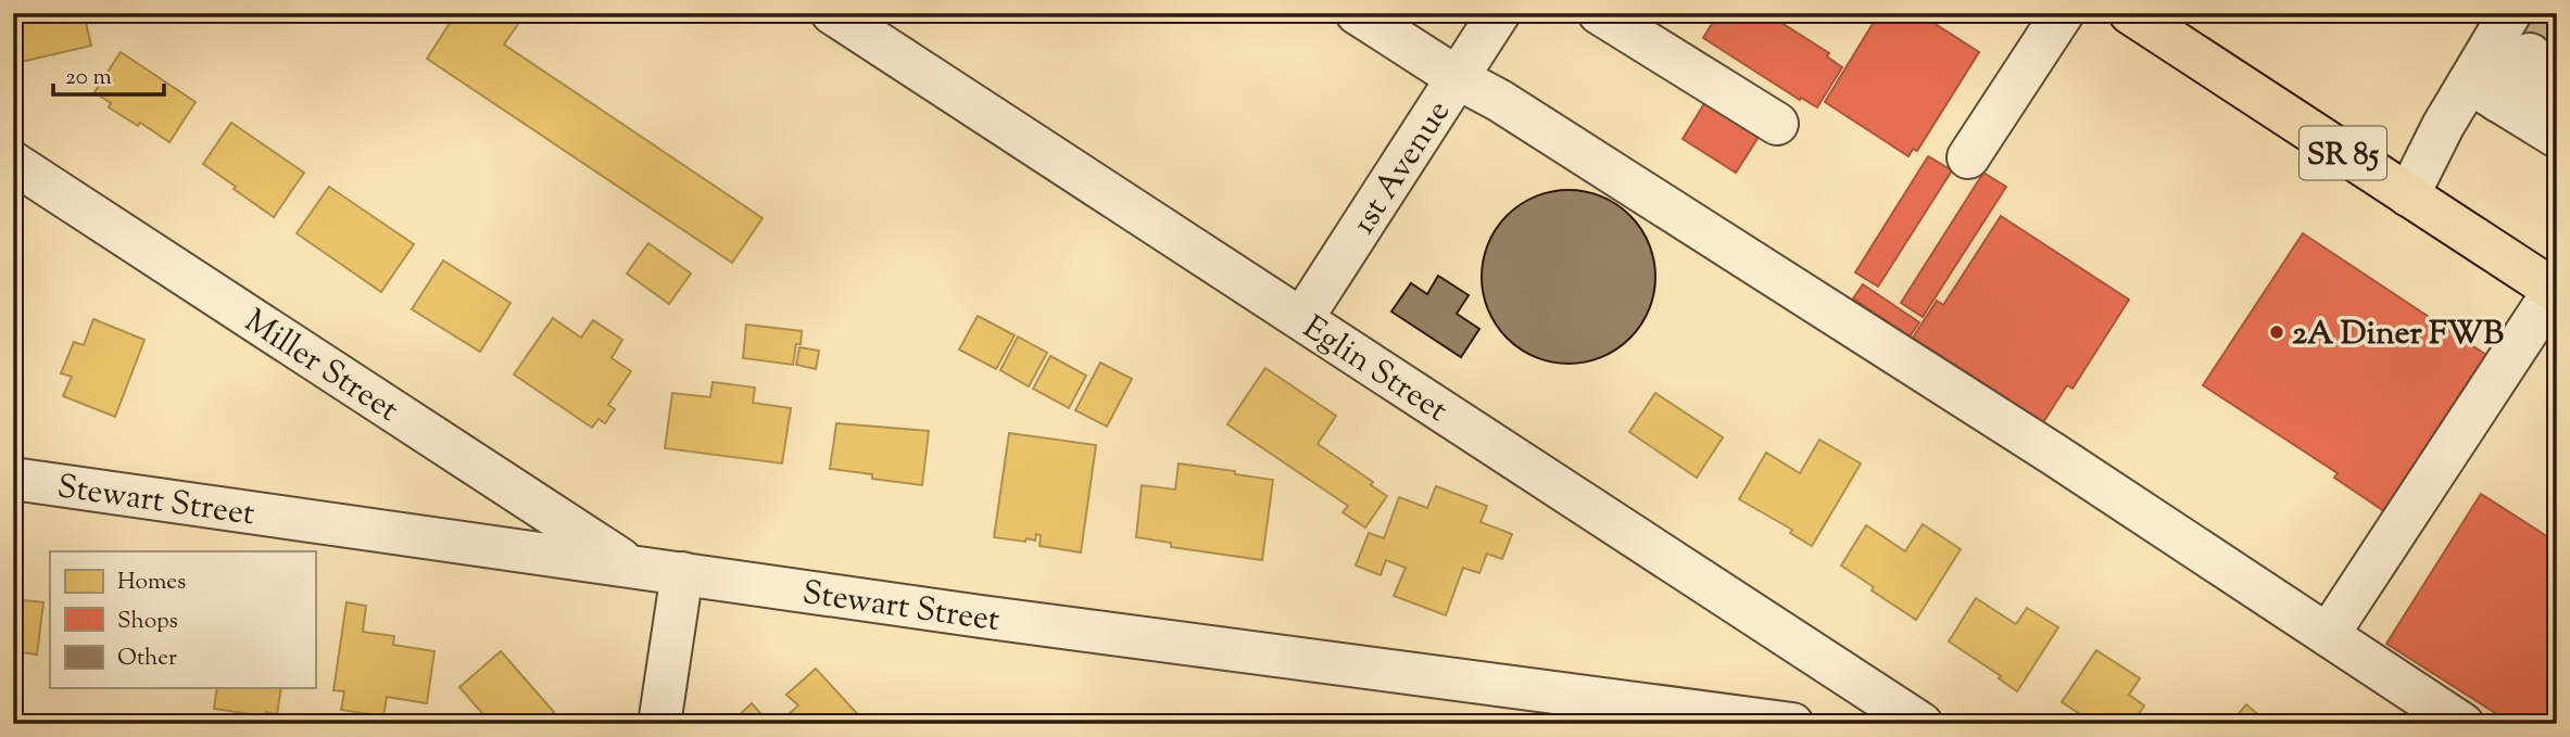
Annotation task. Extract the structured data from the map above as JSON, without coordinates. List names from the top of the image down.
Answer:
{
  "streets": {
    "highway": ["SR 85"],
    "street": [
      "1st Avenue",
      "Miller Street",
      "Eglin Street",
      "Stewart Street"
    ]
  },
  "crossings": [
    ["1st Avenue", "Eglin Street"],
    ["Miller Street", "Stewart Street"]
  ],
  "places": ["2A Diner FWB"],
  "legend": ["Homes", "Shops", "Other"],
  "scale_bar": "20 m"
}
